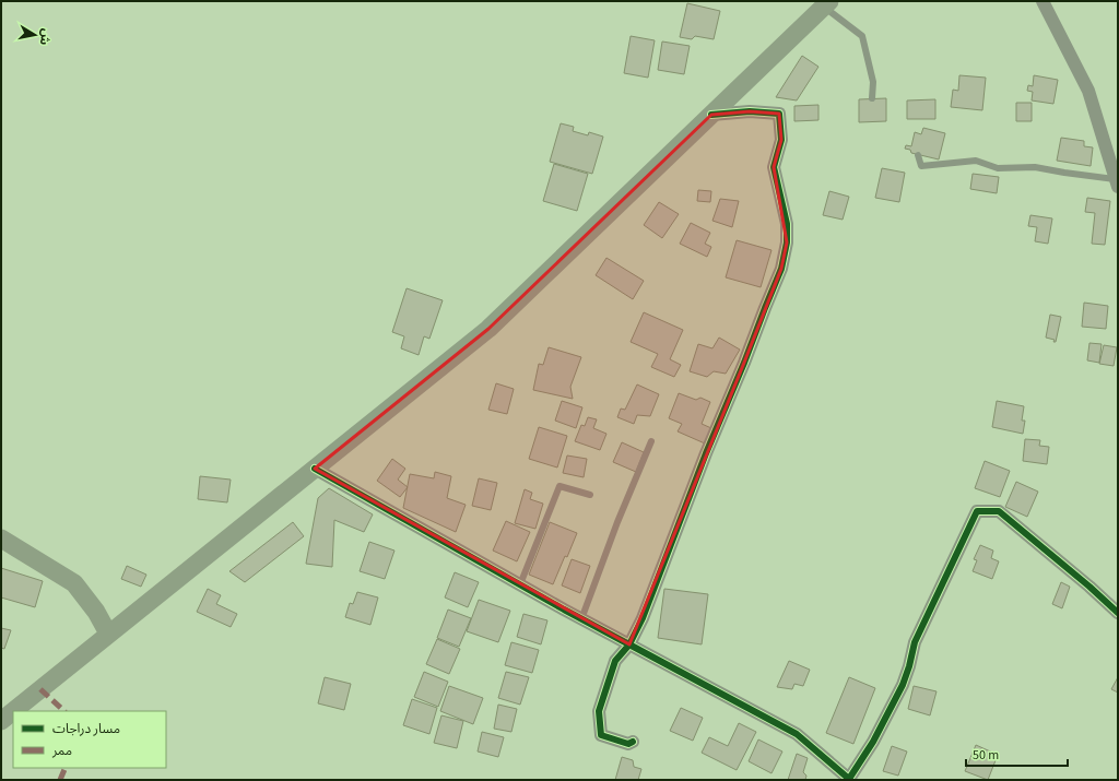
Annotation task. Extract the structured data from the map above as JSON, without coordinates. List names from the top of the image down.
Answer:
{
  "legend": ["مسار دراجات", "ممر"],
  "scale_bar": "50 m",
  "north": "right"
}
